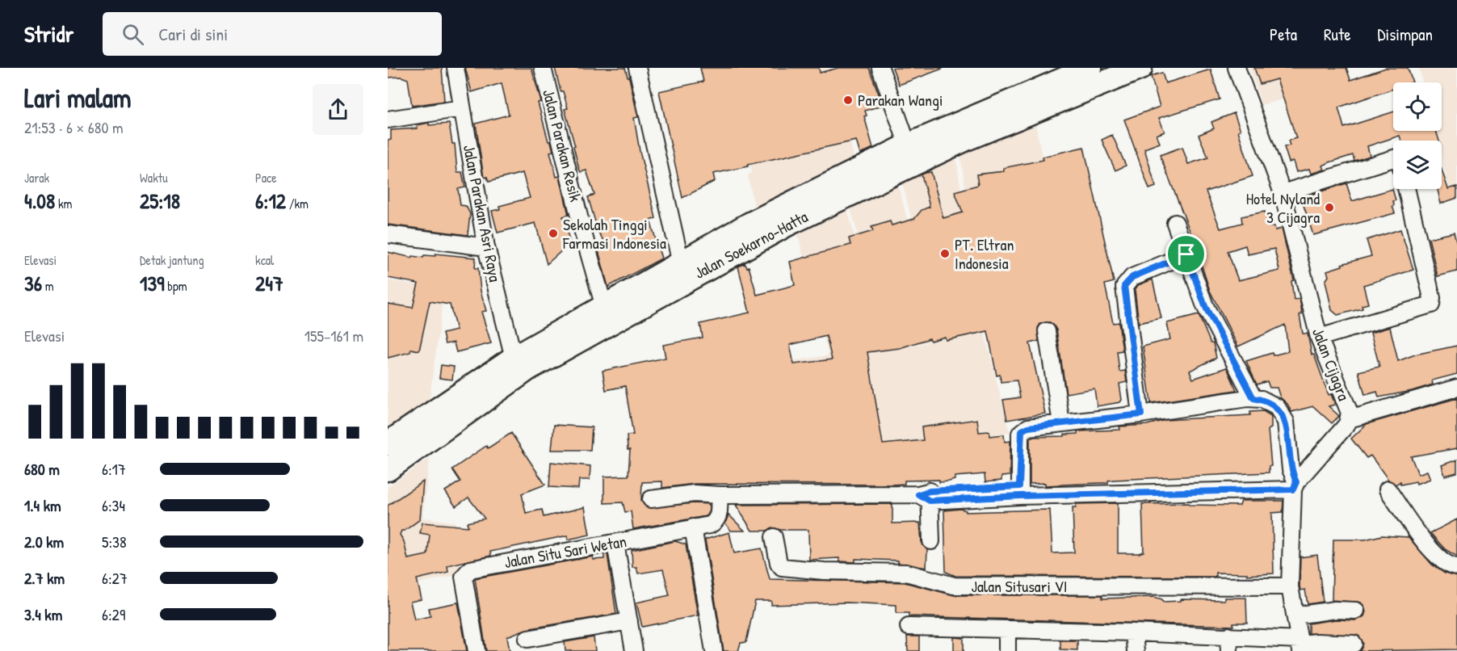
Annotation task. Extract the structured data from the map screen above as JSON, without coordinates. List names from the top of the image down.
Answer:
{
  "streets": {
    "highway": ["Jalan Soekarno-Hatta"],
    "street": [
      "Jalan Parakan Resik",
      "Jalan Parakan Asri Raya",
      "Jalan Cijagra",
      "Jalan Situ Sari Wetan",
      "Jalan Situsari VI"
    ]
  },
  "crossings": [
    ["Jalan Parakan Resik", "Jalan Soekarno-Hatta"],
    ["Jalan Parakan Asri Raya", "Jalan Soekarno-Hatta"]
  ],
  "places": [
    "Parakan Wangi",
    "Hotel Nyland 3 Cijagra",
    "Sekolah Tinggi Farmasi Indonesia",
    "PT. Eltran Indonesia"
  ],
  "page": {
    "header": "Stridr",
    "search": "Cari di sini",
    "nav": ["Peta", "Rute", "Disimpan"],
    "heading": ["Lari malam", "21:53 · 6 × 680 m"],
    "stats": [
      ["Jarak", "4.08 km"],
      ["Waktu", "25:18"],
      ["Pace", "6:12 /km"],
      ["Elevasi", "36 m"],
      ["Detak jantung", "139 bpm"],
      ["kcal", "247"]
    ],
    "chart": ["Elevasi", "155–161 m"],
    "list": [
      {
        "name": "680 m",
        "note": "6:17"
      },
      {
        "name": "1.4 km",
        "note": "6:34"
      },
      {
        "name": "2.0 km",
        "note": "5:38"
      },
      {
        "name": "2.7 km",
        "note": "6:27"
      },
      {
        "name": "3.4 km",
        "note": "6:29"
      }
    ]
  }
}
